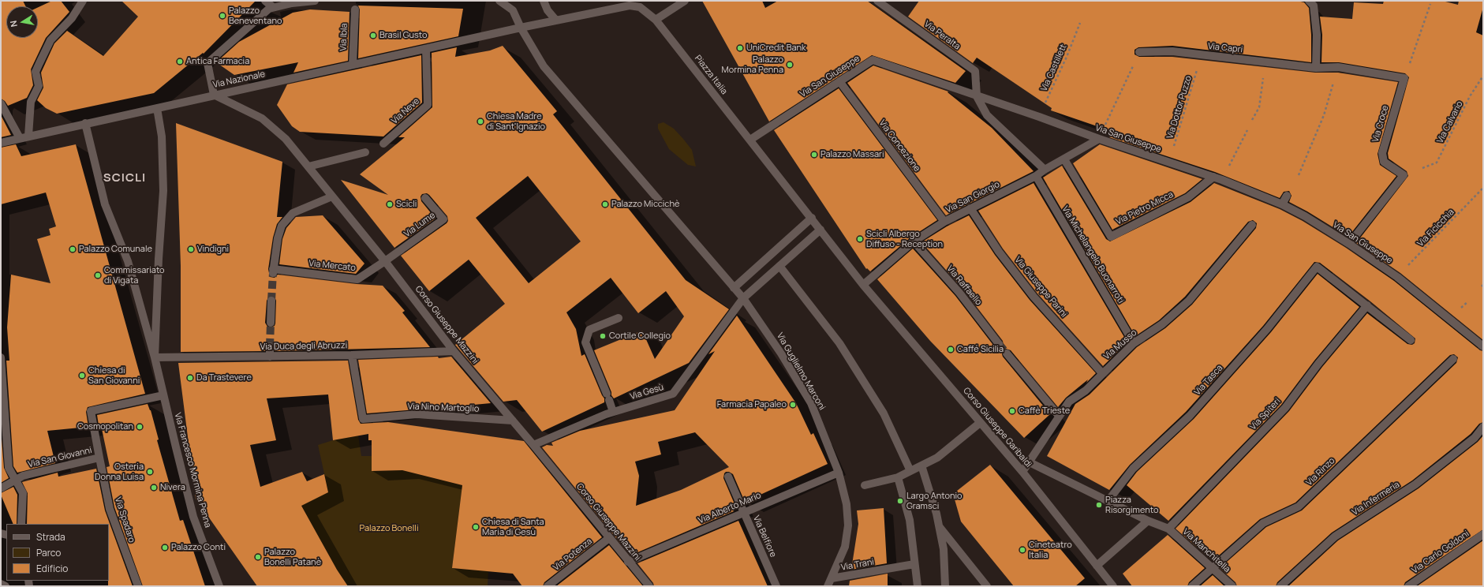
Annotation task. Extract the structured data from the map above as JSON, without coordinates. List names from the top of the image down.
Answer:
{
  "streets": {
    "street": [
      "Via Peralta",
      "Via Ibla",
      "Via Capri",
      "Piazza Italia",
      "Via San Giuseppe",
      "Via Nazionale",
      "Via Neve",
      "Via Croce",
      "Via Concezione",
      "Via San Giorgio",
      "Via Pietro Micca",
      "Via Lume",
      "Via Michelangelo Buonarroti",
      "Via Mercato",
      "Via Raffaello",
      "Via Giuseppe Parini",
      "Corso Giuseppe Mazzini",
      "Via Musso",
      "Via Duca degli Abruzzi",
      "Via Guglielmo Marconi",
      "Via Tasca",
      "Via Gesù",
      "Via Nino Martoglio",
      "Via Spiteri",
      "Corso Giuseppe Garibaldi",
      "Via San Giovanni",
      "Via Francesco Mormina Penna",
      "Via Rinzo",
      "Via Infermeria",
      "Via Alberto Mario",
      "Via Spadaro",
      "Via Belfiore",
      "Via Manchitella",
      "Via Carlo Goldoni",
      "Via Potenza",
      "Via Trani"
    ],
    "path": [
      "Via Castillett",
      "Via Dottor Puzzo",
      "Via Calvario",
      "Via Ficicchia"
    ]
  },
  "crossings": [
    ["Via Peralta", "Via San Giuseppe"],
    ["Via Ibla", "Via Nazionale"],
    ["Via Capri", "Via Dottor Puzzo"],
    ["Via Capri", "Via Croce"],
    ["Via Castillett", "Via San Giuseppe"],
    ["Piazza Italia", "Via San Giuseppe"],
    ["Piazza Italia", "Via Nazionale"],
    ["Piazza Italia", "Via San Giorgio"],
    ["Piazza Italia", "Via Guglielmo Marconi"],
    ["Piazza Italia", "Via Gesù"],
    ["Piazza Italia", "Corso Giuseppe Garibaldi"],
    ["Via San Giuseppe", "Via Dottor Puzzo"],
    ["Via San Giuseppe", "Via Croce"],
    ["Via San Giuseppe", "Via Concezione"],
    ["Via San Giuseppe", "Via San Giorgio"],
    ["Via San Giuseppe", "Via Pietro Micca"],
    ["Via San Giuseppe", "Via Ficicchia"],
    ["Via Nazionale", "Via Neve"],
    ["Via Nazionale", "Corso Giuseppe Mazzini"],
    ["Via Nazionale", "Via Francesco Mormina Penna"],
    ["Via Concezione", "Via San Giorgio"],
    ["Via San Giorgio", "Via Pietro Micca"],
    ["Via San Giorgio", "Via Michelangelo Buonarroti"],
    ["Via San Giorgio", "Via Raffaello"],
    ["Via San Giorgio", "Via Giuseppe Parini"],
    ["Via San Giorgio", "Corso Giuseppe Garibaldi"],
    ["Via Lume", "Via Mercato"],
    ["Via Lume", "Corso Giuseppe Mazzini"],
    ["Via Michelangelo Buonarroti", "Via Musso"],
    ["Via Mercato", "Corso Giuseppe Mazzini"],
    ["Via Giuseppe Parini", "Via Musso"],
    ["Corso Giuseppe Mazzini", "Via Duca degli Abruzzi"],
    ["Corso Giuseppe Mazzini", "Via Gesù"],
    ["Corso Giuseppe Mazzini", "Via Nino Martoglio"],
    ["Corso Giuseppe Mazzini", "Via Alberto Mario"],
    ["Corso Giuseppe Mazzini", "Via Potenza"],
    ["Via Musso", "Corso Giuseppe Garibaldi"],
    ["Via Duca degli Abruzzi", "Via Nino Martoglio"],
    ["Via Duca degli Abruzzi", "Via Francesco Mormina Penna"],
    ["Via Guglielmo Marconi", "Via Gesù"],
    ["Via Guglielmo Marconi", "Via Alberto Mario"],
    ["Via Guglielmo Marconi", "Via Trani"],
    ["Via Tasca", "Via Spiteri"],
    ["Via Spiteri", "Via Manchitella"],
    ["Via San Giovanni", "Via Francesco Mormina Penna"],
    ["Via San Giovanni", "Via Spadaro"],
    ["Via Rinzo", "Via Manchitella"],
    ["Via Alberto Mario", "Via Belfiore"]
  ],
  "districts": ["SCICLI"],
  "parks": ["Palazzo Bonelli"],
  "places": [
    "Palazzo Beneventano",
    "Brasil Gusto",
    "UniCredit Bank",
    "Antica Farmacia",
    "Palazzo Mormina Penna",
    "Chiesa Madre di Sant'Ignazio",
    "Palazzo Massari",
    "Scicli",
    "Palazzo Miccichè",
    "Scicli Albergo Diffuso - Reception",
    "Palazzo Comunale",
    "Vindigni",
    "Commissariato di Vigata",
    "Cortile Collegio",
    "Caffé Sicilia",
    "Chiesa di San Giovanni",
    "Da Trastevere",
    "Farmacia Papaleo",
    "Caffè Trieste",
    "Cosmopolitan",
    "Osteria Donna Luisa",
    "Nivera",
    "Largo Antonio Gramsci",
    "Piazza Risorgimento",
    "Chiesa di Santa Maria di Gesù",
    "Palazzo Conti",
    "Cineteatro Italia",
    "Palazzo Bonelli Patanè"
  ],
  "legend": ["Strada", "Parco", "Edificio"],
  "north": "left"
}
